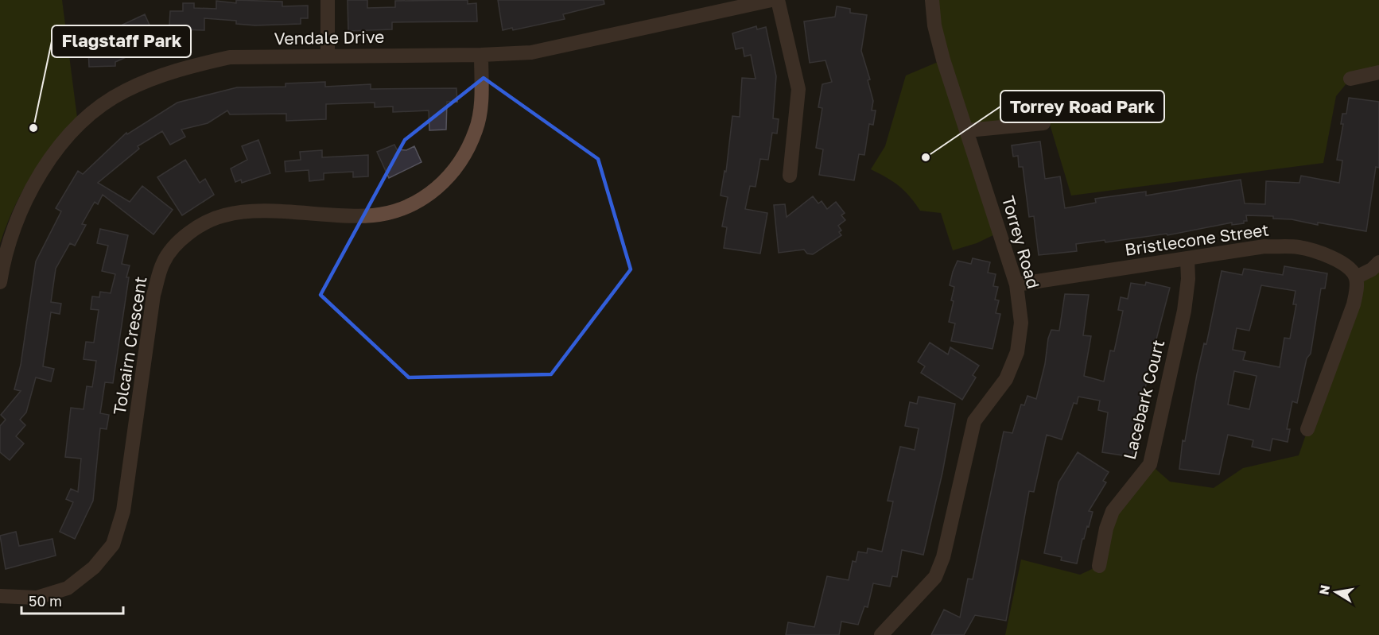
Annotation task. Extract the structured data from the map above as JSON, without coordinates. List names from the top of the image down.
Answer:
{
  "streets": {
    "street": [
      "Vendale Drive",
      "Bristlecone Street",
      "Torrey Road",
      "Tolcairn Crescent",
      "Lacebark Court"
    ]
  },
  "crossings": [
    ["Vendale Drive", "Tolcairn Crescent"],
    ["Bristlecone Street", "Torrey Road"],
    ["Bristlecone Street", "Lacebark Court"]
  ],
  "places": ["Flagstaff Park", "Torrey Road Park"],
  "scale_bar": "50 m",
  "north": "left"
}
